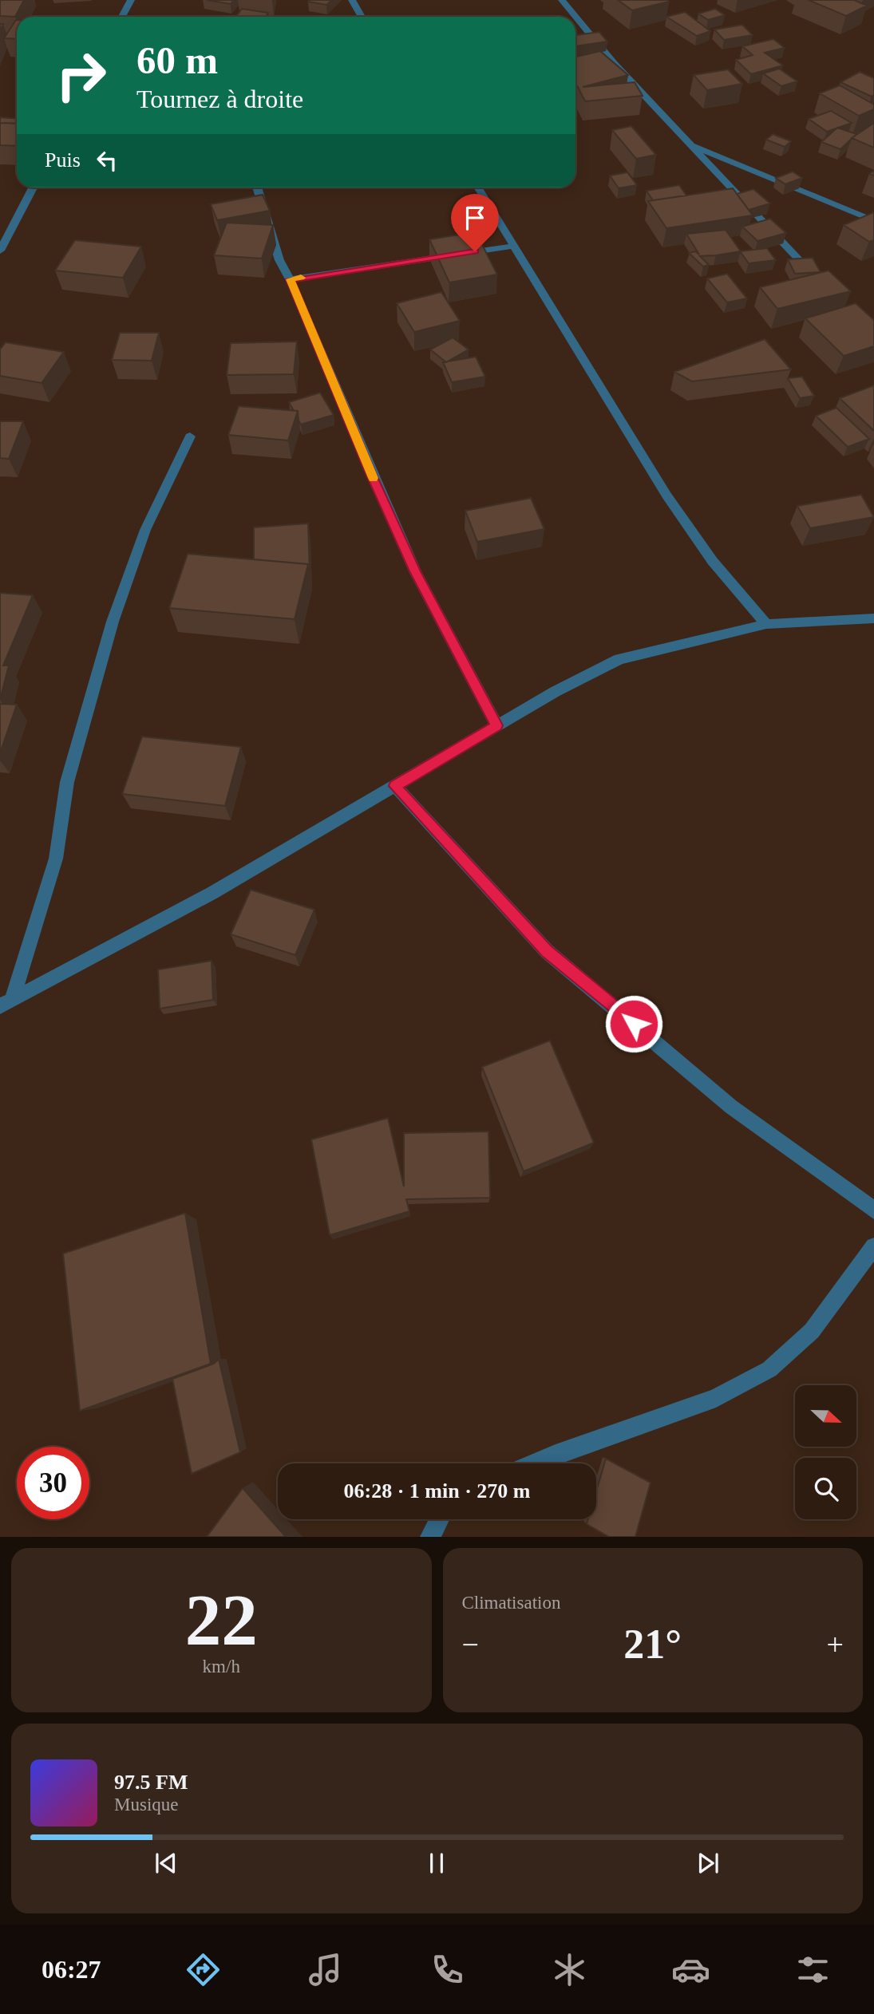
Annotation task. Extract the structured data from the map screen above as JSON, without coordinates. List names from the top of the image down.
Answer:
{
  "north": "right",
  "page": {
    "turn": ["60 m", "Tournez à droite"],
    "then": "Puis",
    "limit": "30",
    "trip": "06:28 · 1 min · 270 m",
    "tile": [
      ["22", "km/h"],
      "Climatisation"
    ],
    "heat": ["−", "21°", "+"],
    "song": ["97.5 FM", "Musique"],
    "tabs": "06:27"
  }
}
